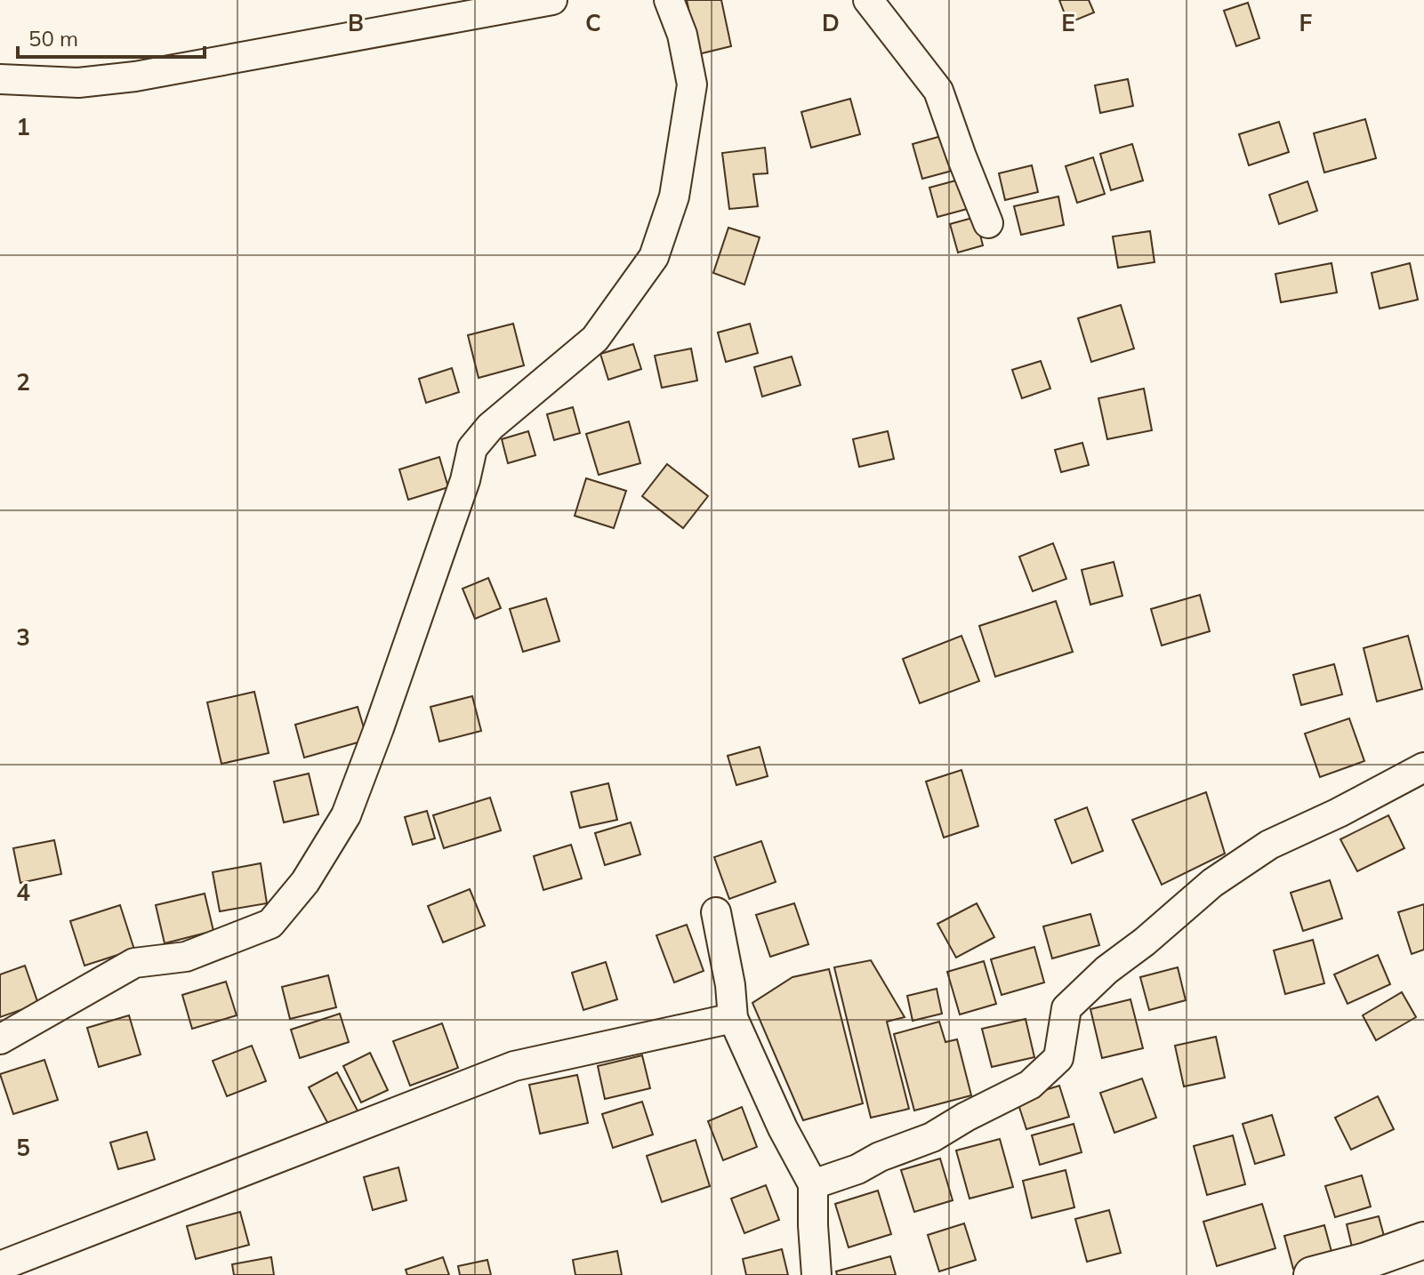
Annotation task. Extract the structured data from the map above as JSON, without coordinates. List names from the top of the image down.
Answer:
{
  "scale_bar": "50 m",
  "grid": {
    "columns": [
      "B",
      "C",
      "D",
      "E",
      "F"
    ],
    "rows": [
      "1",
      "2",
      "3",
      "4",
      "5"
    ]
  }
}
